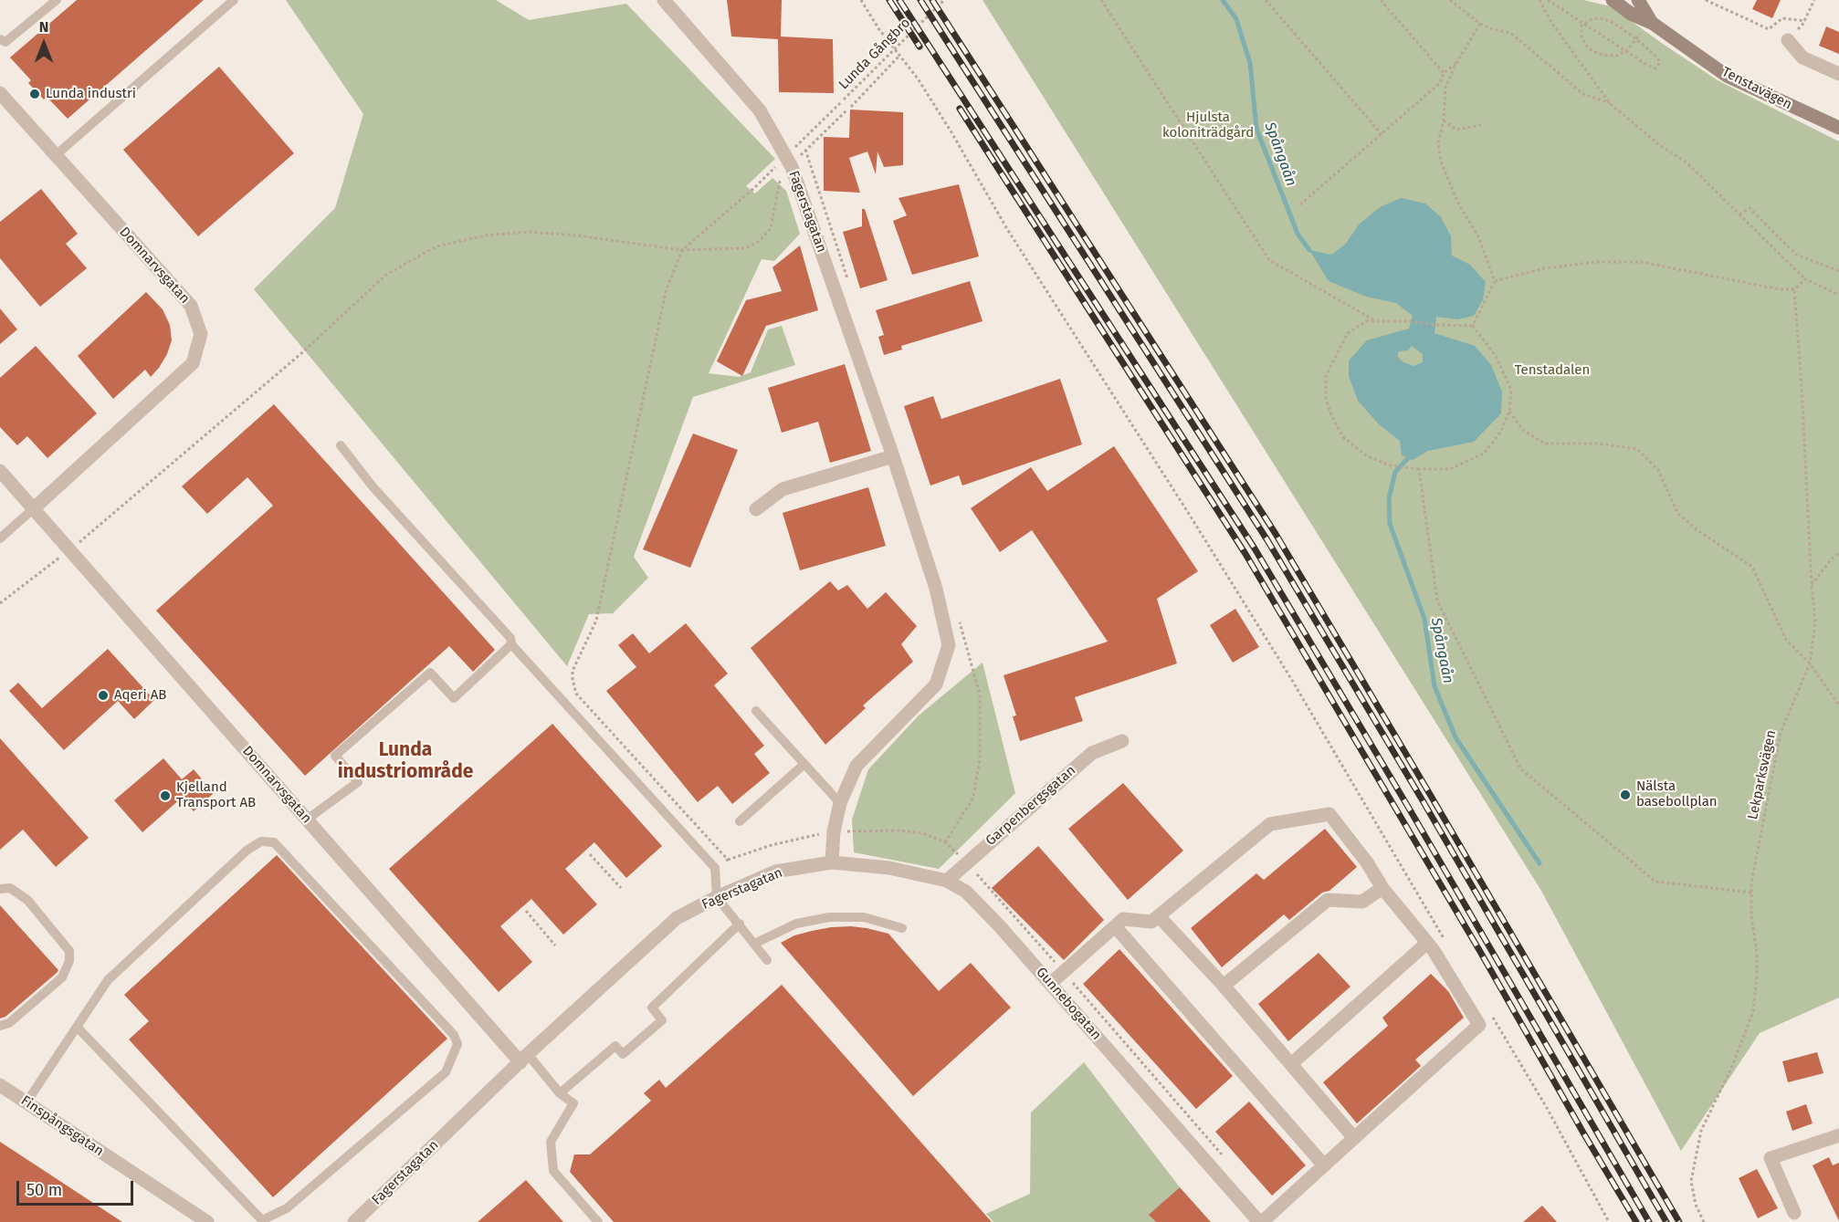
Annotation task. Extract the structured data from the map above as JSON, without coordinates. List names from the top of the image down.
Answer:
{
  "streets": {
    "street": [
      "Tenstavägen",
      "Fagerstagatan",
      "Domnarvsgatan",
      "Garpenbergsgatan",
      "Gunnebogatan",
      "Finspångsgatan"
    ],
    "path": ["Lunda Gångbro", "Lekparksvägen"]
  },
  "crossings": [
    ["Fagerstagatan", "Domnarvsgatan"],
    ["Fagerstagatan", "Gunnebogatan"],
    ["Garpenbergsgatan", "Gunnebogatan"]
  ],
  "districts": ["Lunda industriområde"],
  "water": ["Spångaån"],
  "parks": ["Hjulsta koloniträdgård", "Tenstadalen"],
  "places": [
    "Lunda industri",
    "Aqeri AB",
    "Nälsta basebollplan",
    "Kjelland Transport AB"
  ],
  "scale_bar": "50 m",
  "north": "top"
}
